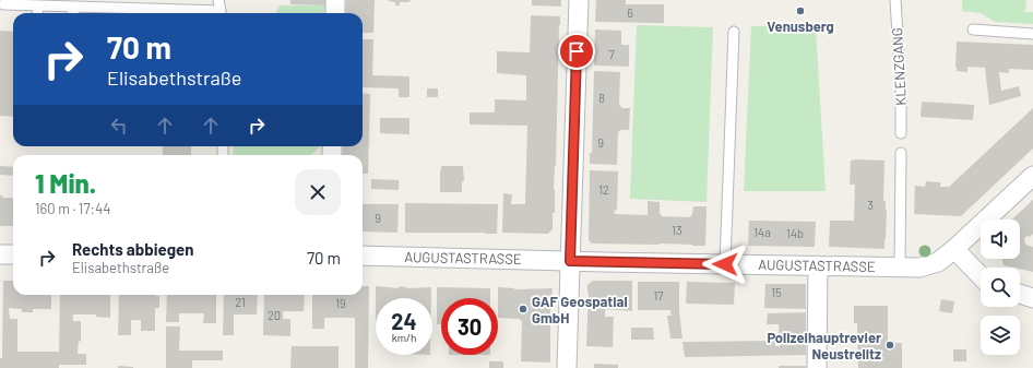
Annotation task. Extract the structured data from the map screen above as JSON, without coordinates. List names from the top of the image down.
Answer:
{
  "streets": {
    "street": ["AUGUSTASTRASSE"],
    "lane": ["KLENZGANG"]
  },
  "places": ["Venusberg", "GAF Geospatial GmbH", "Polizeihauptrevier Neustrelitz"],
  "house_numbers": [
    "6",
    "7",
    "8",
    "9",
    "12",
    "3",
    "9",
    "13",
    "14a",
    "14b",
    "15",
    "17",
    "21",
    "19",
    "20"
  ],
  "page": {
    "turn": ["70 m", "Elisabethstraße"],
    "heading": ["1 Min.", "160 m · 17:44"],
    "list": [
      {
        "name": "Rechts abbiegen",
        "note": "Elisabethstraße",
        "value": "70 m"
      }
    ],
    "speed": "24 km/h",
    "limit": "30"
  }
}
